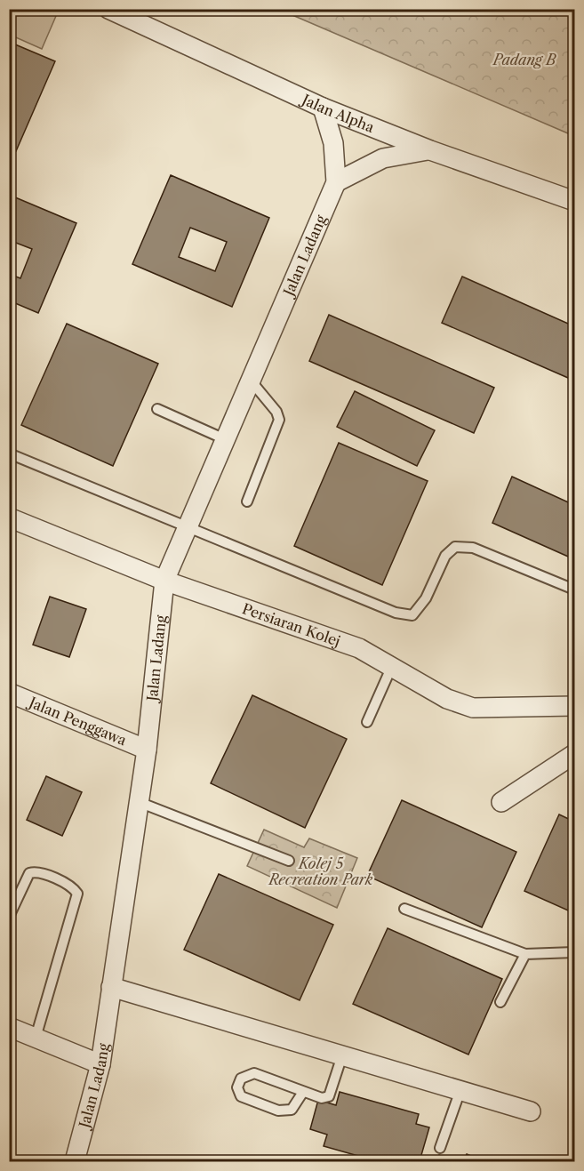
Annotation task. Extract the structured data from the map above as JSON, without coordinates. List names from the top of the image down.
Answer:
{
  "streets": {
    "street": [
      "Jalan Alpha",
      "Jalan Ladang",
      "Persiaran Kolej",
      "Jalan Penggawa"
    ]
  },
  "crossings": [
    ["Jalan Alpha", "Jalan Ladang"],
    ["Jalan Ladang", "Persiaran Kolej"],
    ["Jalan Ladang", "Jalan Penggawa"]
  ],
  "parks": ["Padang B", "Kolej 5 Recreation Park"]
}
